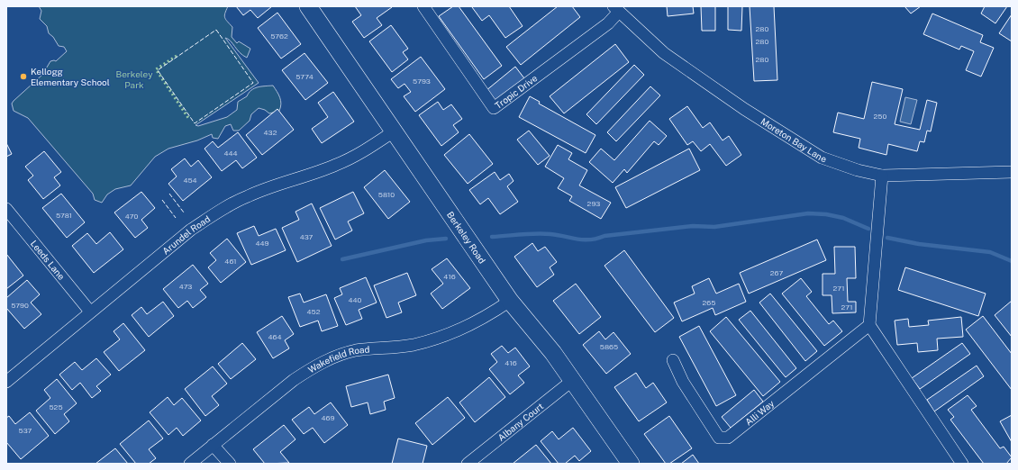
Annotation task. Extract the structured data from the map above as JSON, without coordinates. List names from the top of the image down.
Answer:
{
  "streets": {
    "street": [
      "Tropic Drive",
      "Moreton Bay Lane",
      "Arundel Road",
      "Berkeley Road",
      "Leeds Lane",
      "Wakefield Road",
      "Alli Way",
      "Albany Court"
    ]
  },
  "crossings": [
    ["Tropic Drive", "Moreton Bay Lane"],
    ["Arundel Road", "Berkeley Road"],
    ["Arundel Road", "Leeds Lane"],
    ["Berkeley Road", "Wakefield Road"],
    ["Berkeley Road", "Albany Court"]
  ],
  "parks": ["Berkeley Park"],
  "places": ["Kellogg Elementary School"],
  "house_numbers": [
    "280",
    "5762",
    "280",
    "280",
    "5774",
    "5793",
    "250",
    "432",
    "444",
    "454",
    "5810",
    "293",
    "5781",
    "470",
    "437",
    "449",
    "461",
    "267",
    "416",
    "473",
    "271",
    "440",
    "265",
    "5790",
    "271",
    "452",
    "464",
    "5865",
    "416",
    "525",
    "469",
    "537"
  ]
}
